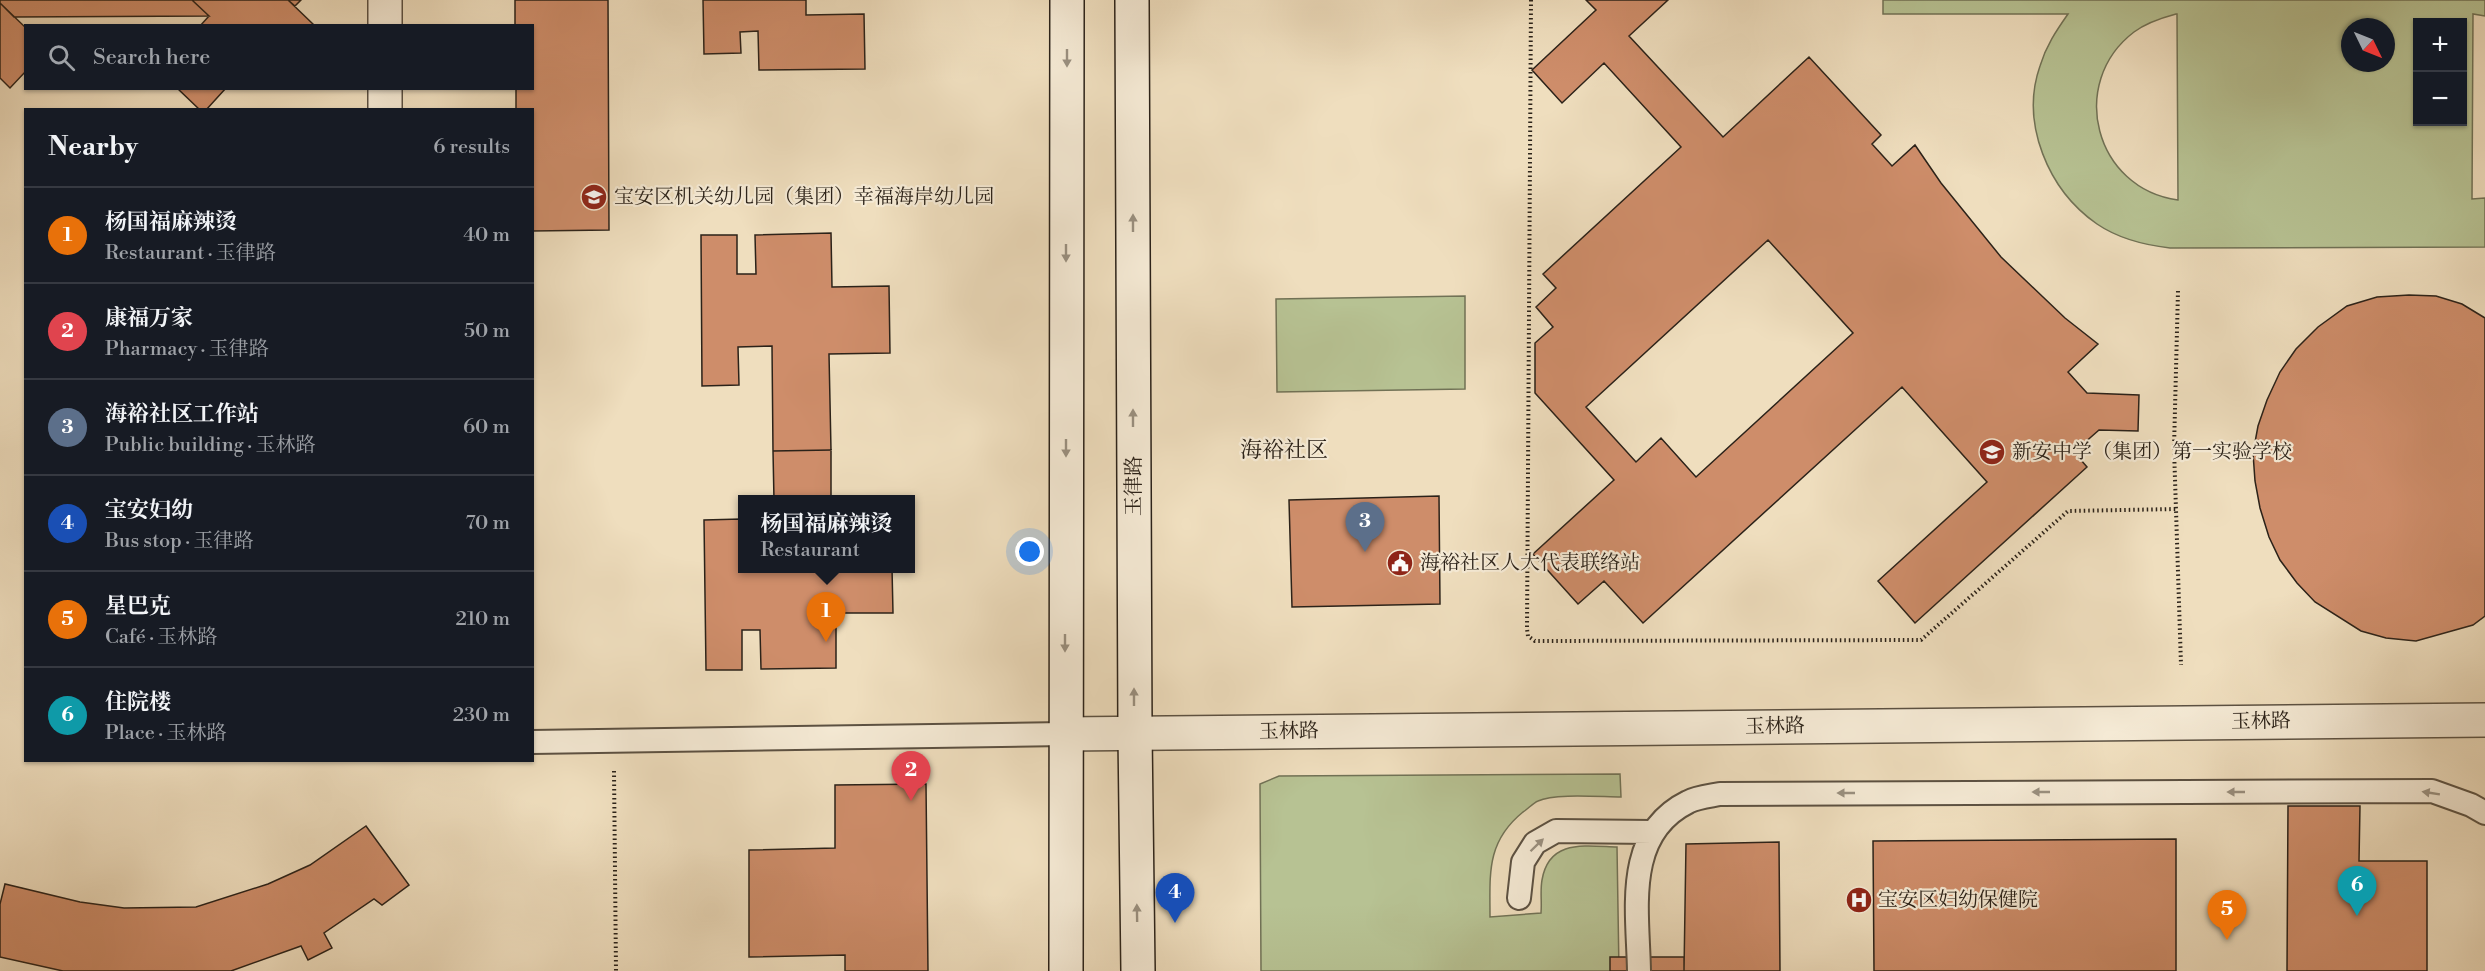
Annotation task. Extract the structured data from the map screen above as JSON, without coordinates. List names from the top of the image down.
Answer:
{
  "streets": {
    "main road": ["玉律路", "玉林路"]
  },
  "crossings": [
    ["玉律路", "玉林路"]
  ],
  "districts": ["海裕社区"],
  "places": {
    "school or university": ["宝安区机关幼儿园（集团）幸福海岸幼儿园", "新安中学（集团）第一实验学校"],
    "public building": ["海裕社区人大代表联络站"],
    "hospital": ["宝安区妇幼保健院"]
  },
  "north": "bottom right",
  "page": {
    "map_buttons": ["+", "−"],
    "search": "Search here",
    "heading": ["Nearby", "6 results"],
    "list": [
      {
        "mark": "1",
        "name": "杨国福麻辣烫",
        "note": "Restaurant · 玉律路",
        "value": "40 m"
      },
      {
        "mark": "2",
        "name": "康福万家",
        "note": "Pharmacy · 玉律路",
        "value": "50 m"
      },
      {
        "mark": "3",
        "name": "海裕社区工作站",
        "note": "Public building · 玉林路",
        "value": "60 m"
      },
      {
        "mark": "4",
        "name": "宝安妇幼",
        "note": "Bus stop · 玉律路",
        "value": "70 m"
      },
      {
        "mark": "5",
        "name": "星巴克",
        "note": "Café · 玉林路",
        "value": "210 m"
      },
      {
        "mark": "6",
        "name": "住院楼",
        "note": "Place · 玉林路",
        "value": "230 m"
      }
    ],
    "popup": ["杨国福麻辣烫", "Restaurant"],
    "pins": [
      "3",
      "1",
      "2",
      "6",
      "4",
      "5"
    ]
  }
}
